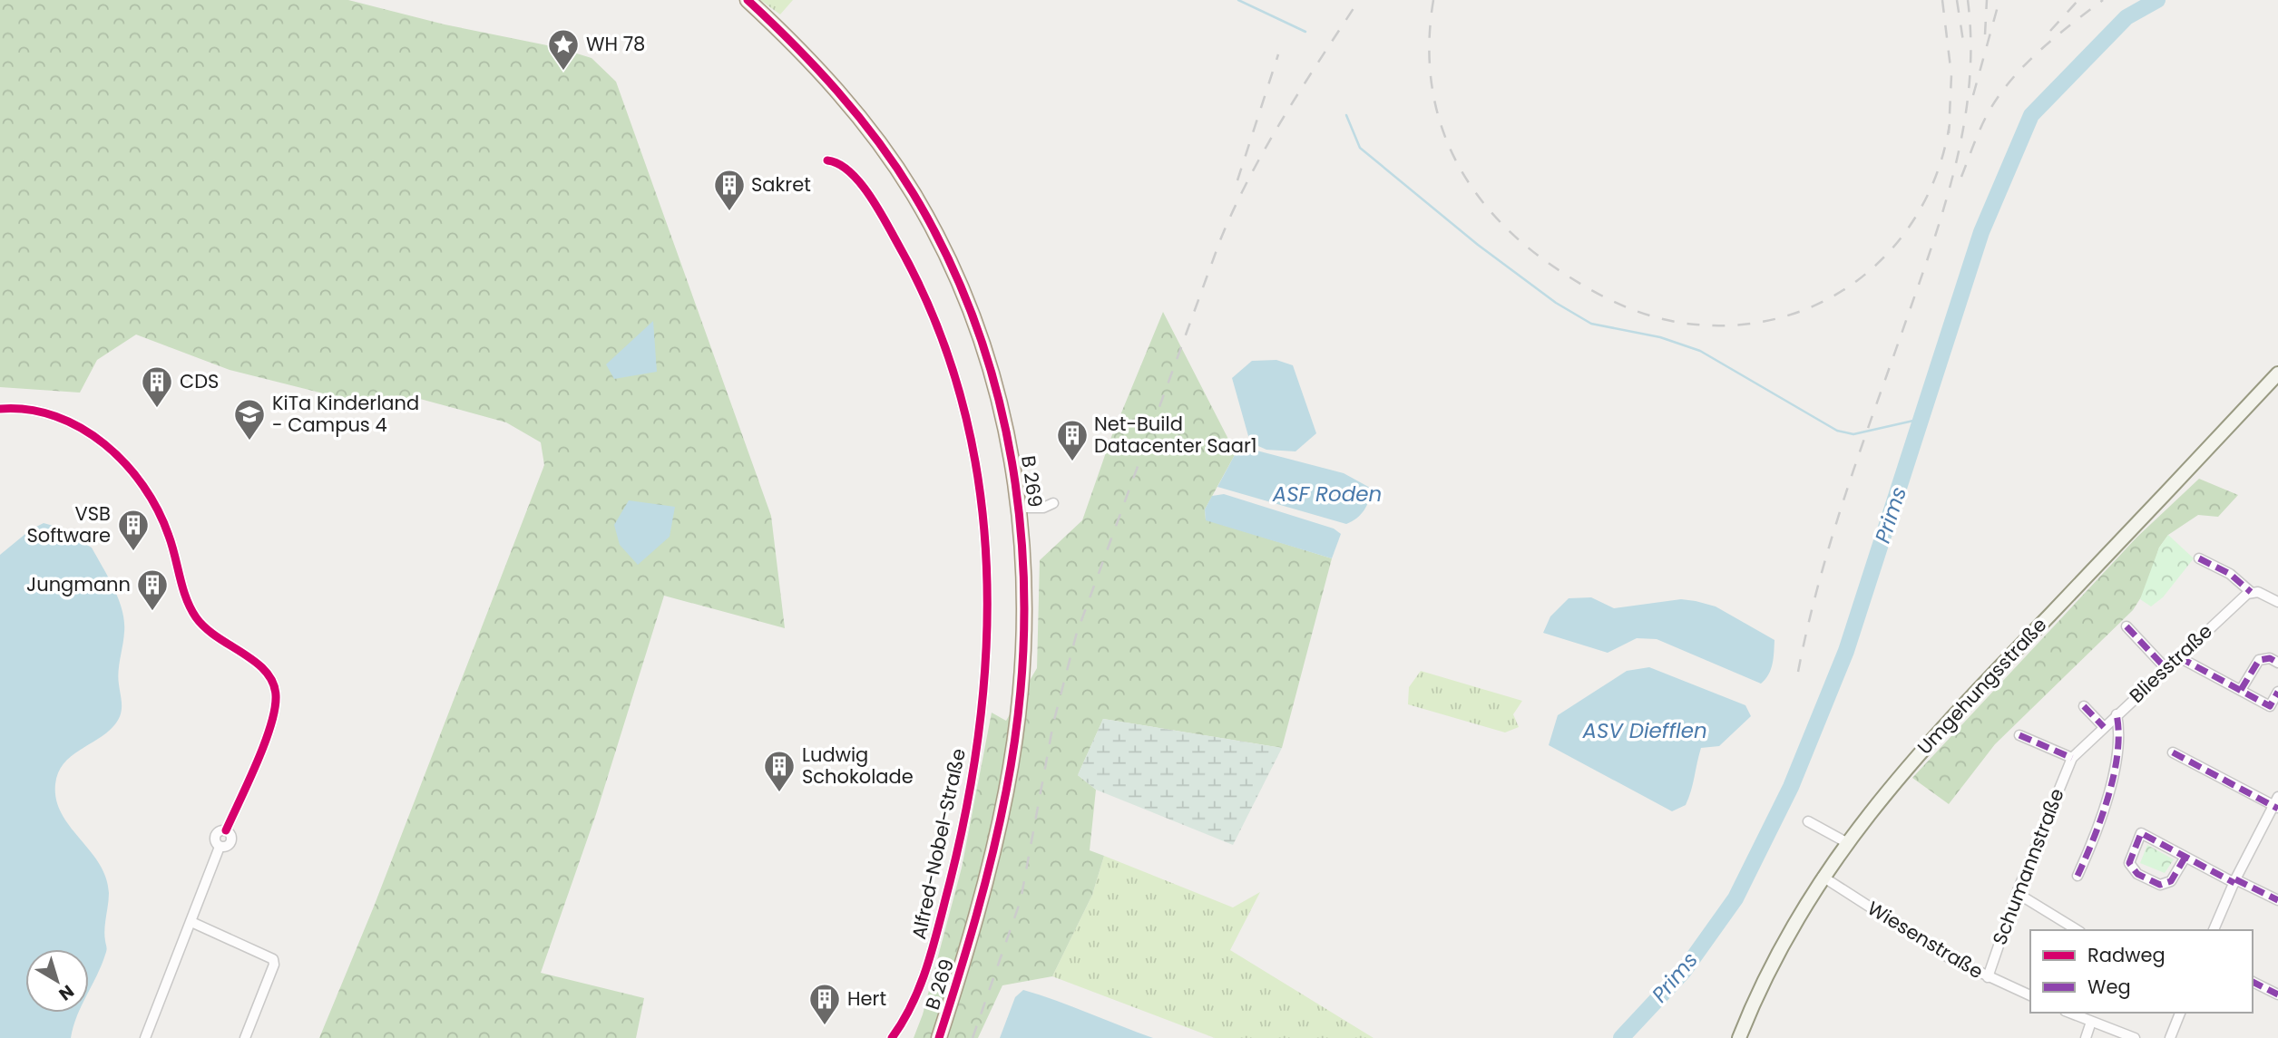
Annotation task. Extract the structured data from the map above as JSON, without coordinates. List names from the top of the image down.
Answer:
{
  "streets": {
    "main road": ["B 269", "Umgehungsstraße"],
    "street": [
      "Bliesstraße",
      "Alfred-Nobel-Straße",
      "Schumannstraße",
      "Wiesenstraße"
    ]
  },
  "crossings": [
    ["Bliesstraße", "Schumannstraße"],
    ["Umgehungsstraße", "Wiesenstraße"],
    ["Schumannstraße", "Wiesenstraße"]
  ],
  "water": ["ASF Roden", "Prims", "ASV Diefflen"],
  "places": {
    "place": ["WH 78"],
    "building": [
      "Sakret",
      "CDS",
      "Net-Build Datacenter Saar1",
      "VSB Software",
      "Jungmann",
      "Ludwig Schokolade",
      "Hert"
    ],
    "school or university": ["KiTa Kinderland - Campus 4"]
  },
  "legend": ["Radweg", "Weg"],
  "north": "bottom right"
}
